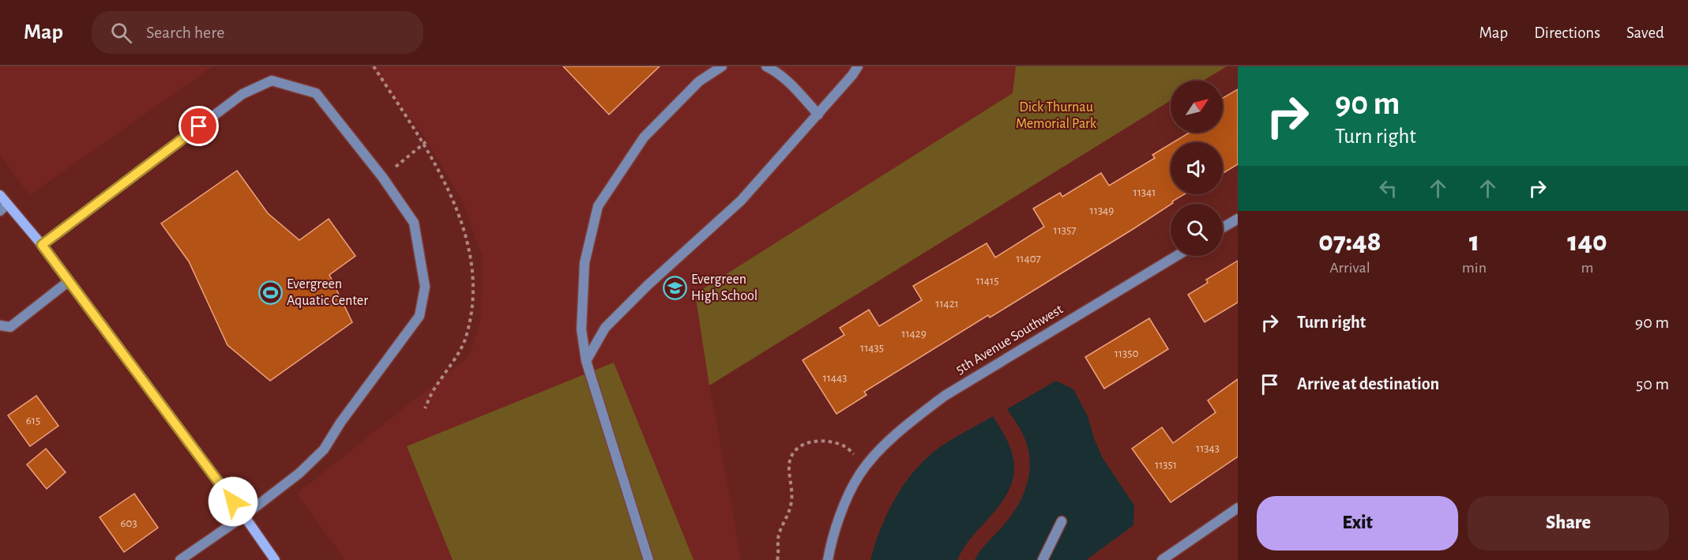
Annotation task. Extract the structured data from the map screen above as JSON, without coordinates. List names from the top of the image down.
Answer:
{
  "streets": {
    "street": ["5th Avenue Southwest"]
  },
  "parks": ["Dick Thurnau Memorial Park"],
  "places": {
    "school or university": ["Evergreen High School"],
    "sports": ["Evergreen Aquatic Center"]
  },
  "house_numbers": [
    "11341",
    "11349",
    "11357",
    "11407",
    "11415",
    "11421",
    "11429",
    "11435",
    "11350",
    "11443",
    "615",
    "11343",
    "11351",
    "603"
  ],
  "north": "top right",
  "page": {
    "header": "Map",
    "search": "Search here",
    "nav": ["Map", "Directions", "Saved"],
    "turn": ["90 m", "Turn right"],
    "eta": [
      "07:48",
      "Arrival",
      "1",
      "min",
      "140",
      "m"
    ],
    "list": [
      {
        "name": "Turn right",
        "value": "90 m"
      },
      {
        "name": "Arrive at destination",
        "value": "50 m"
      }
    ],
    "buttons": ["Exit", "Share"]
  }
}
